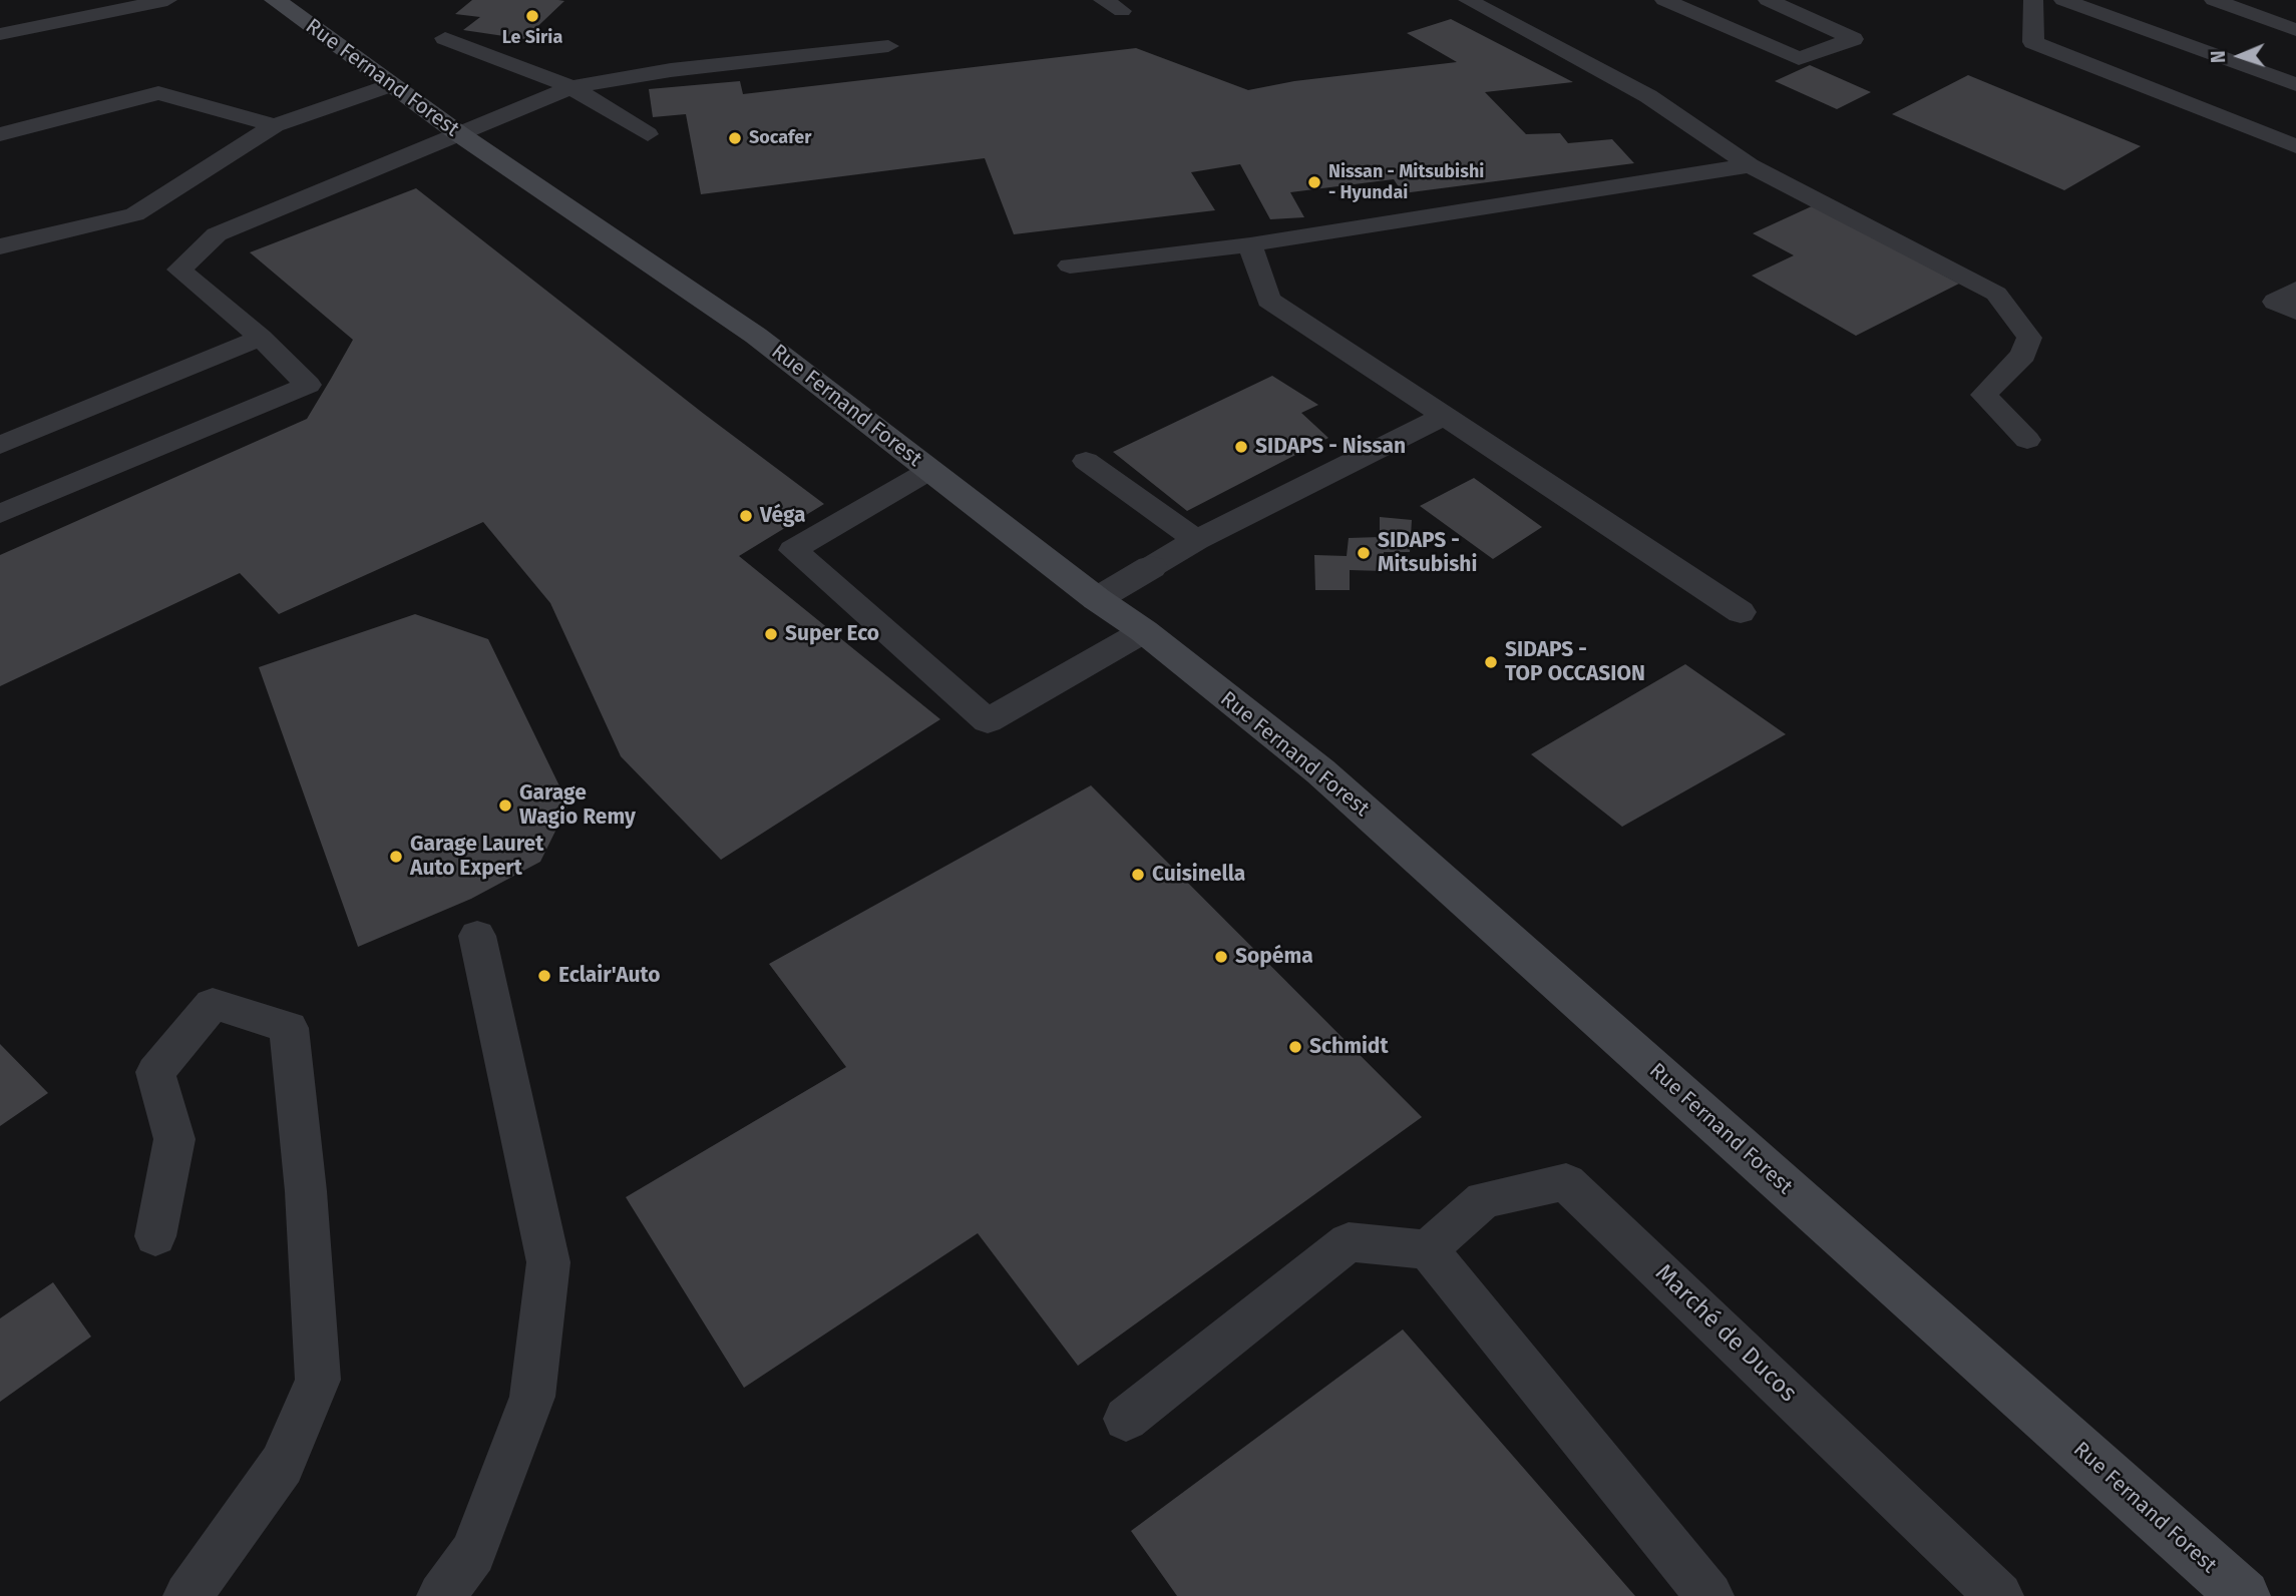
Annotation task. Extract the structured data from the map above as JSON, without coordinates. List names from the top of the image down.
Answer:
{
  "streets": {
    "street": ["Rue Fernand Forest"],
    "lane": ["Marché de Ducos"]
  },
  "places": [
    "Le Siria",
    "Socafer",
    "Nissan - Mitsubishi - Hyundai",
    "SIDAPS - Nissan",
    "Véga",
    "SIDAPS - Mitsubishi",
    "Super Eco",
    "SIDAPS - TOP OCCASION",
    "Garage Wagio Remy",
    "Garage Lauret Auto Expert",
    "Cuisinella",
    "Sopéma",
    "Eclair'Auto",
    "Schmidt"
  ],
  "north": "left"
}
